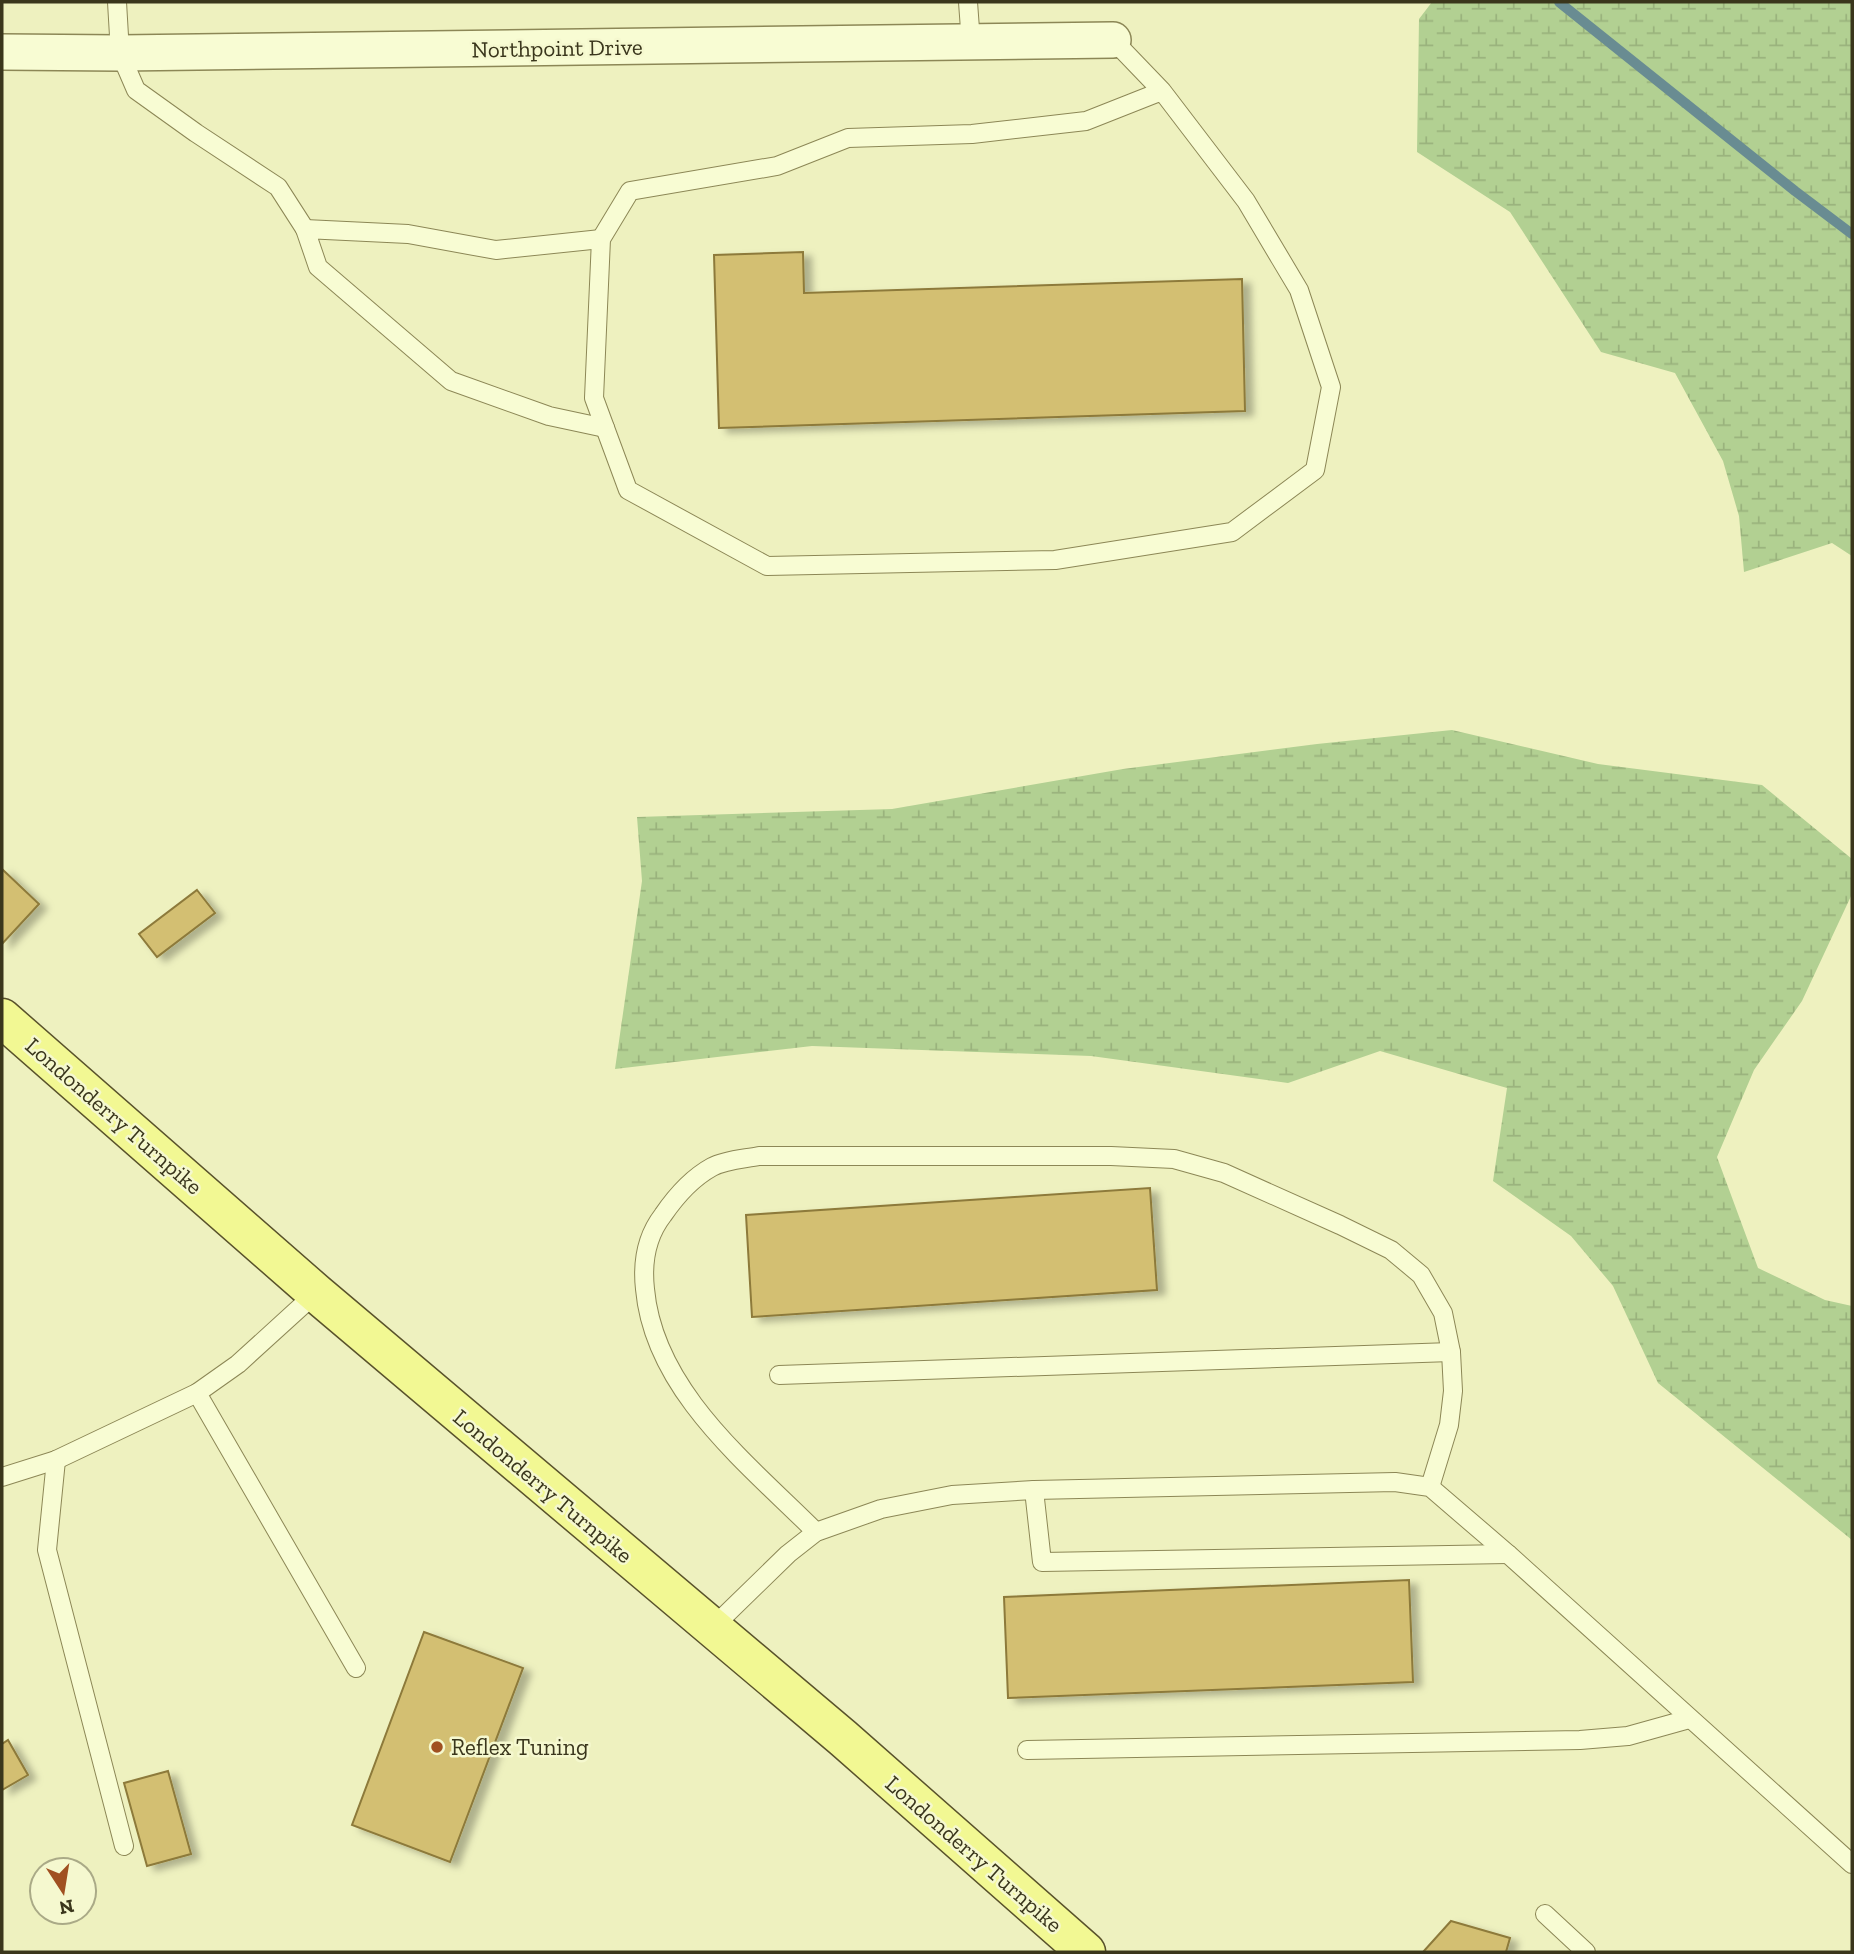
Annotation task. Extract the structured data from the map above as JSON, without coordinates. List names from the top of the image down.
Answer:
{
  "streets": {
    "main road": ["Londonderry Turnpike"],
    "street": ["Northpoint Drive"]
  },
  "places": ["Reflex Tuning"],
  "north": "bottom"
}
